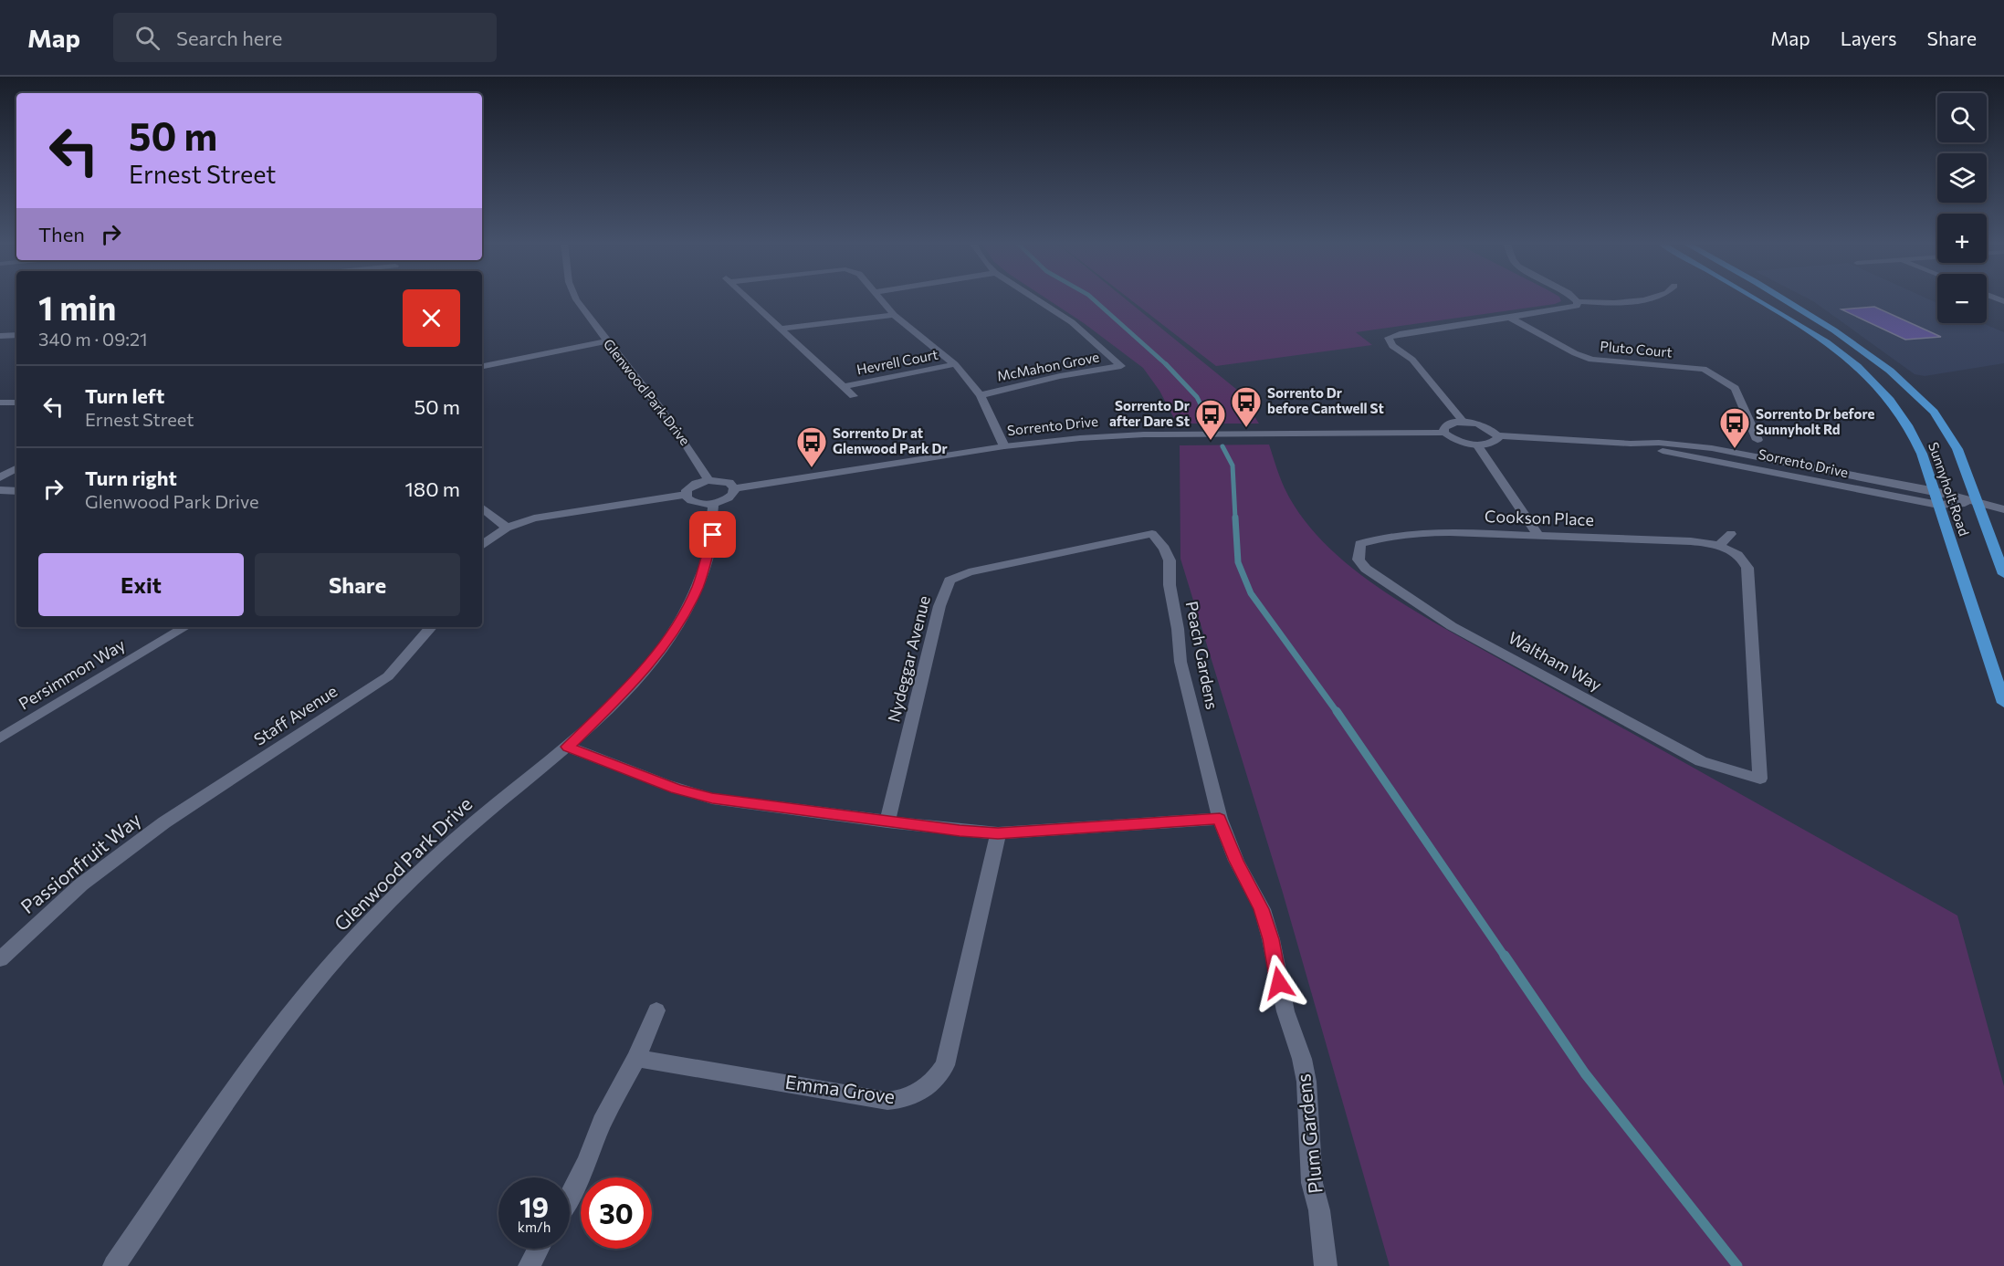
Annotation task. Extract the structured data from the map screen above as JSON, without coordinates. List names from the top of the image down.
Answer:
{
  "streets": {
    "main road": ["Sunnyholt Road"],
    "street": [
      "Pluto Court",
      "Hevrell Court",
      "McMahon Grove",
      "Glenwood Park Drive",
      "Sorrento Drive",
      "Cookson Place",
      "Peach Gardens",
      "Nydeggar Avenue",
      "Waltham Way",
      "Persimmon Way",
      "Staff Avenue",
      "Passionfruit Way",
      "Emma Grove",
      "Plum Gardens"
    ]
  },
  "crossings": [
    ["Sorrento Drive", "Sunnyholt Road"],
    ["Cookson Place", "Waltham Way"],
    ["Peach Gardens", "Nydeggar Avenue"],
    ["Peach Gardens", "Plum Gardens"],
    ["Staff Avenue", "Passionfruit Way"]
  ],
  "places": {
    "bus stop": [
      "Sorrento Dr before Cantwell St",
      "Sorrento Dr after Dare St",
      "Sorrento Dr before Sunnyholt Rd",
      "Sorrento Dr at Glenwood Park Dr"
    ]
  },
  "page": {
    "header": "Map",
    "search": "Search here",
    "nav": ["Map", "Layers", "Share"],
    "map_buttons": ["+", "−"],
    "turn": ["50 m", "Ernest Street"],
    "then": "Then",
    "heading": ["1 min", "340 m · 09:21"],
    "list": [
      {
        "name": "Turn left",
        "note": "Ernest Street",
        "value": "50 m"
      },
      {
        "name": "Turn right",
        "note": "Glenwood Park Drive",
        "value": "180 m"
      }
    ],
    "buttons": ["Exit", "Share"],
    "speed": "19 km/h",
    "limit": "30"
  }
}
